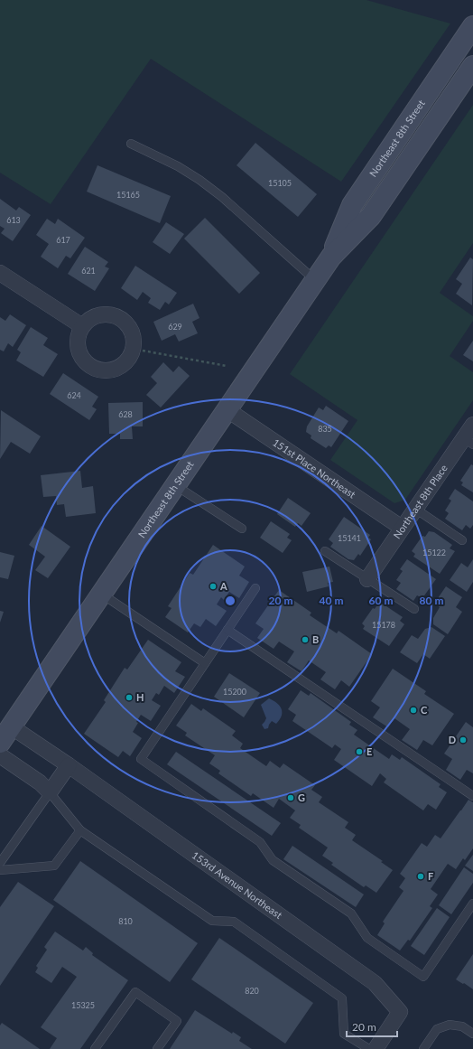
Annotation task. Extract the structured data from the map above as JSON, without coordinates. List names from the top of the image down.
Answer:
{
  "streets": {
    "main road": ["Northeast 8th Street"],
    "street": ["151st Place Northeast", "Northeast 8th Place", "153rd Avenue Northeast"]
  },
  "crossings": [
    ["Northeast 8th Street", "151st Place Northeast"],
    ["Northeast 8th Street", "153rd Avenue Northeast"],
    ["151st Place Northeast", "Northeast 8th Place"]
  ],
  "places": [
    "A",
    "B",
    "H",
    "C",
    "D",
    "E",
    "G",
    "F"
  ],
  "house_numbers": [
    "15105",
    "15165",
    "613",
    "617",
    "621",
    "629",
    "624",
    "628",
    "835",
    "15141",
    "15122",
    "15178",
    "15200",
    "810",
    "820",
    "15325"
  ],
  "scale_bar": "20 m",
  "rings": [
    "20 m",
    "40 m",
    "60 m",
    "80 m"
  ]
}
